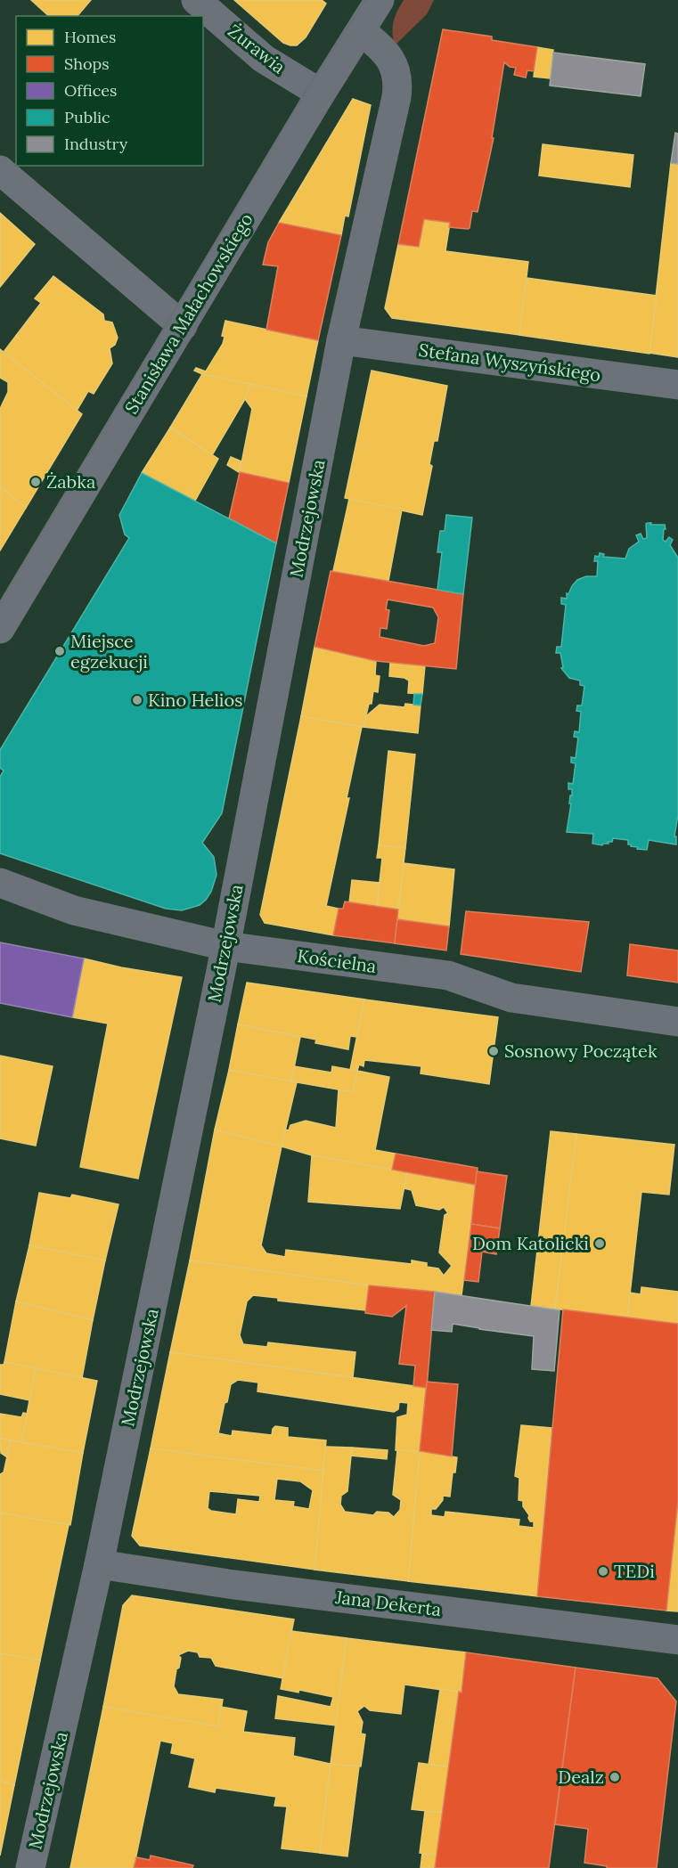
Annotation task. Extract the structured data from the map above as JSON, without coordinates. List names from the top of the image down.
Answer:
{
  "streets": {
    "street": [
      "Żurawia",
      "Stanisława Małachowskiego",
      "Stefana Wyszyńskiego",
      "Modrzejowska",
      "Kościelna",
      "Jana Dekerta"
    ]
  },
  "crossings": [
    ["Żurawia", "Stanisława Małachowskiego"],
    ["Stanisława Małachowskiego", "Modrzejowska"],
    ["Stefana Wyszyńskiego", "Modrzejowska"],
    ["Modrzejowska", "Kościelna"],
    ["Modrzejowska", "Jana Dekerta"]
  ],
  "places": [
    "Żabka",
    "Miejsce egzekucji",
    "Kino Helios",
    "Sosnowy Początek",
    "Dom Katolicki",
    "TEDi",
    "Dealz"
  ],
  "legend": [
    "Homes",
    "Shops",
    "Offices",
    "Public",
    "Industry"
  ]
}
